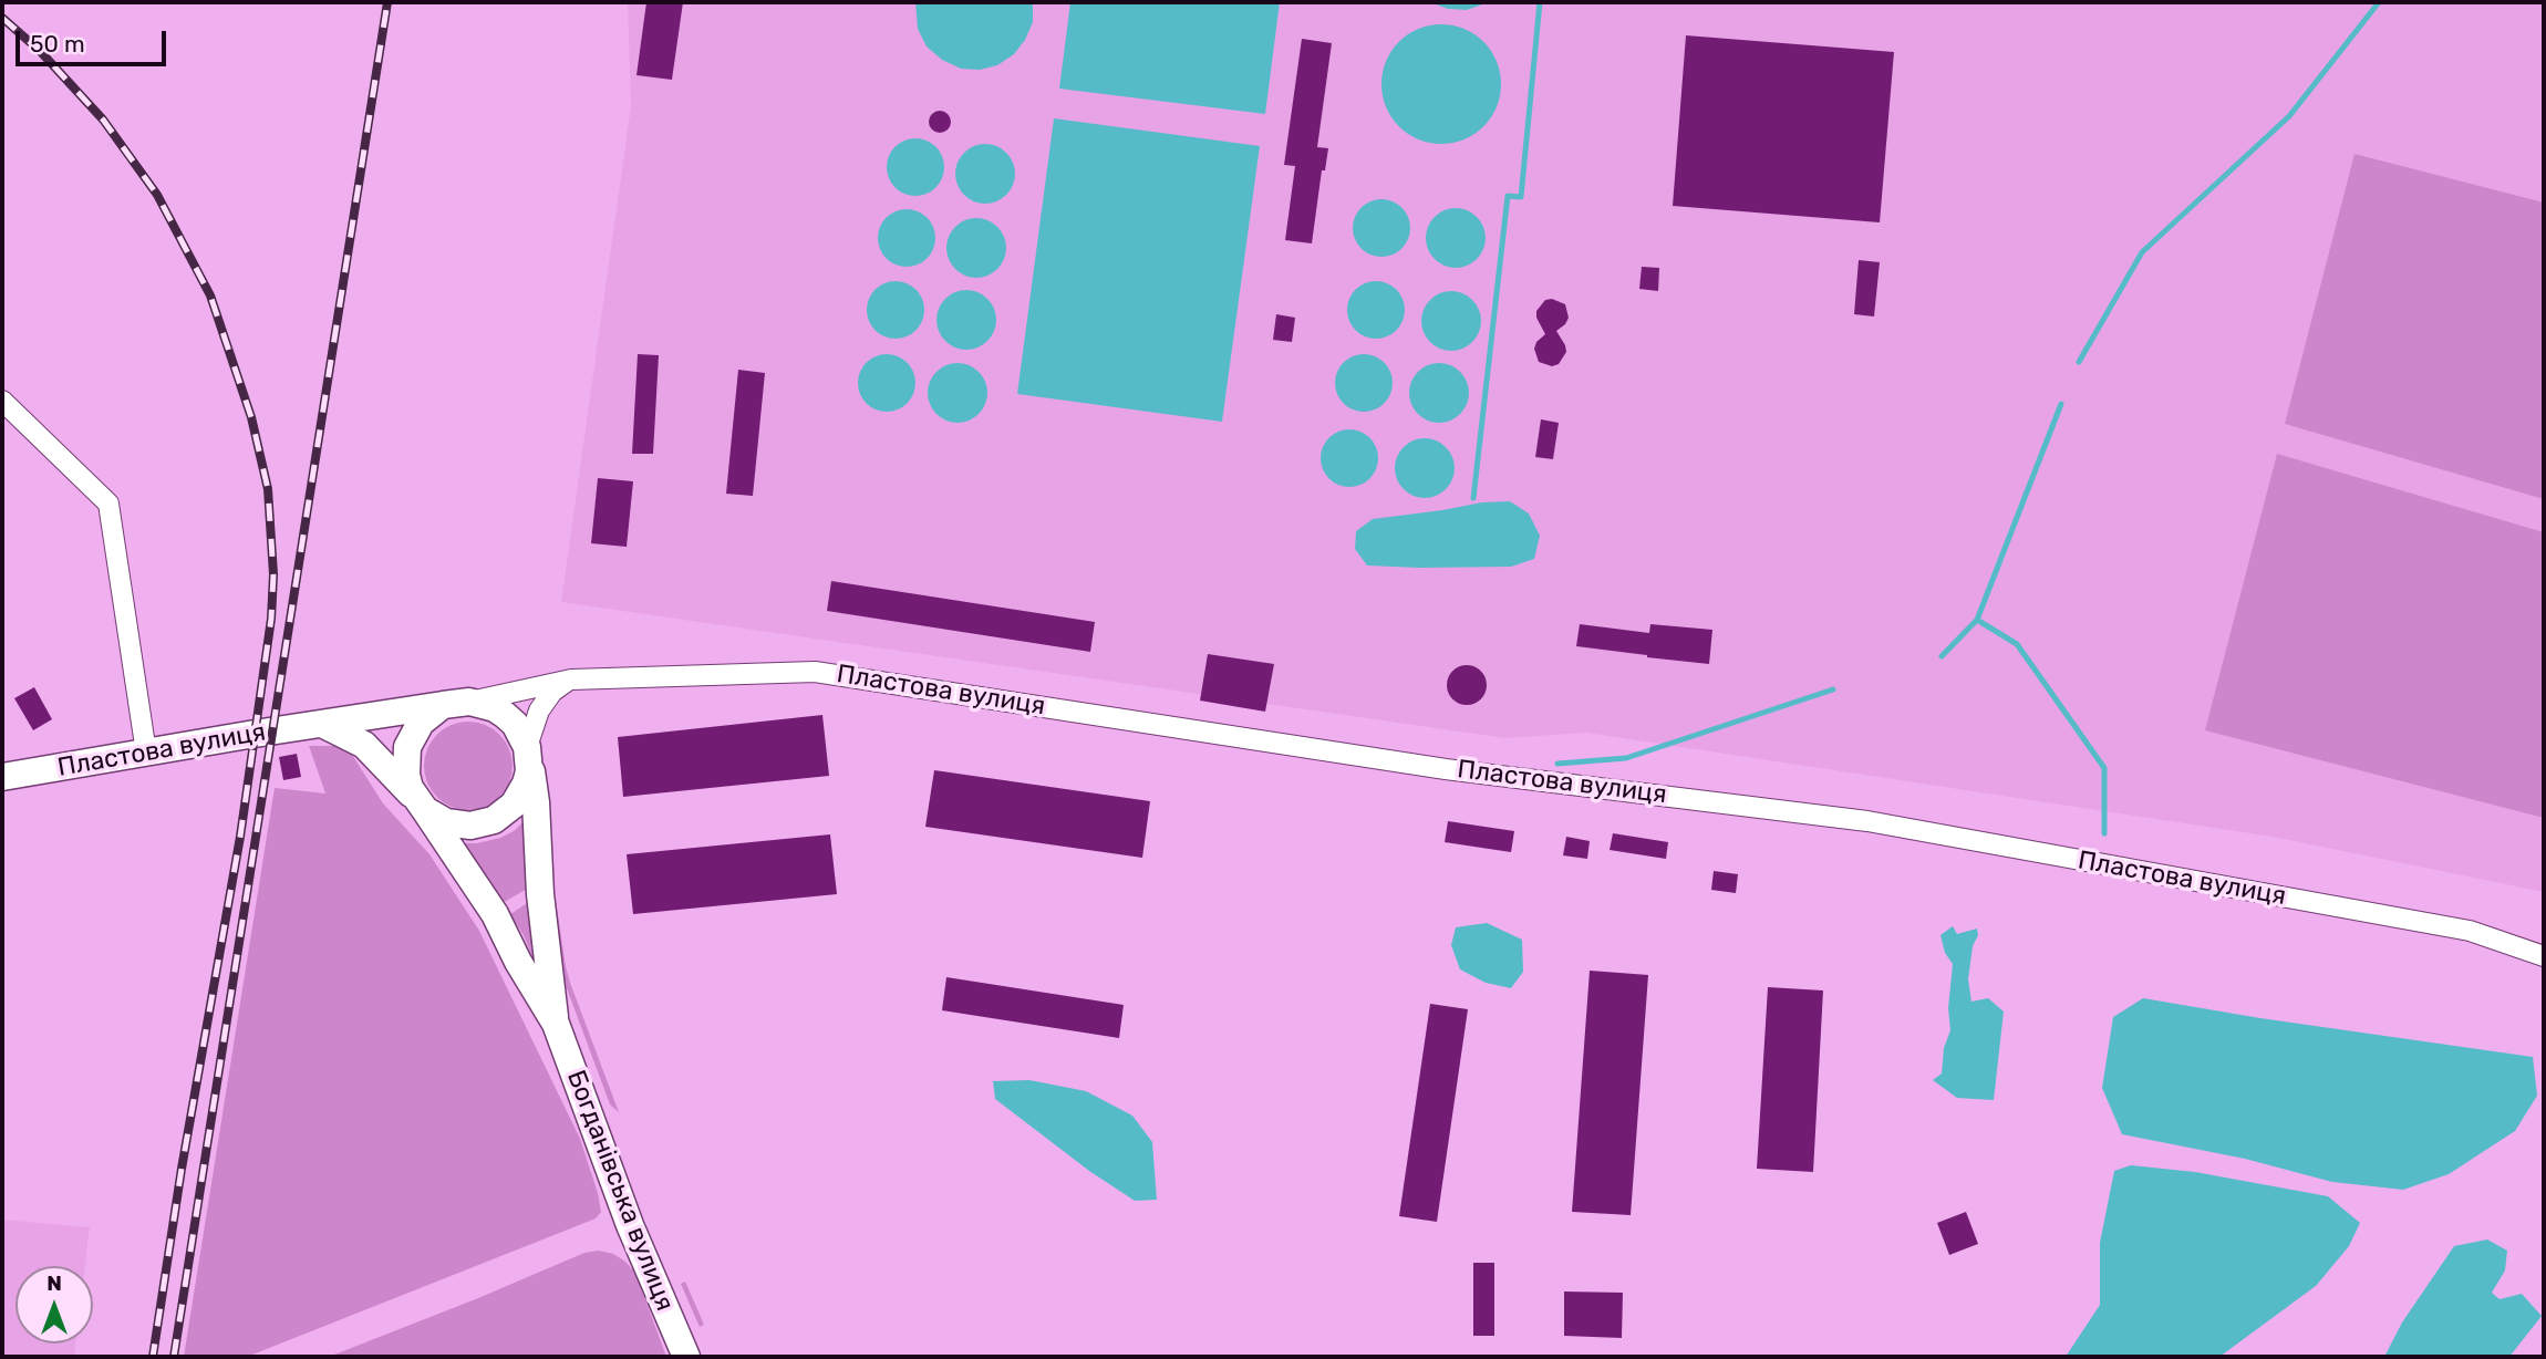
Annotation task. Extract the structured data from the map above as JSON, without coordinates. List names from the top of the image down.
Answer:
{
  "streets": {
    "main road": ["Пластова вулиця", "Богданівська вулиця"]
  },
  "crossings": [
    ["Пластова вулиця", "Богданівська вулиця"]
  ],
  "scale_bar": "50 m",
  "north": "top"
}
